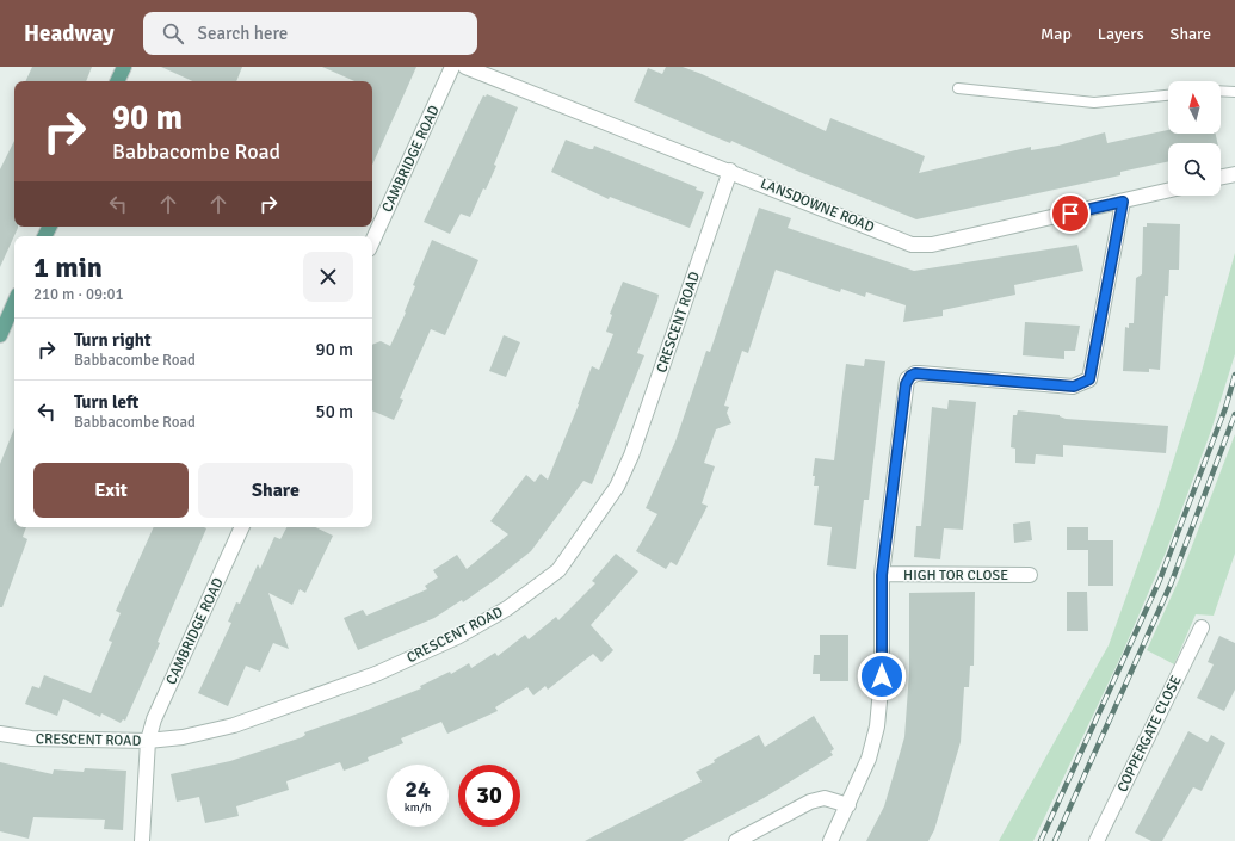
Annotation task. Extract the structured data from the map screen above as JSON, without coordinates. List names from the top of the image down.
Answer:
{
  "streets": {
    "street": [
      "CAMBRIDGE ROAD",
      "LANSDOWNE ROAD",
      "CRESCENT ROAD",
      "HIGH TOR CLOSE",
      "COPPERGATE CLOSE"
    ]
  },
  "crossings": [
    ["CAMBRIDGE ROAD", "CRESCENT ROAD"],
    ["LANSDOWNE ROAD", "CRESCENT ROAD"]
  ],
  "north": "top",
  "page": {
    "header": "Headway",
    "search": "Search here",
    "nav": ["Map", "Layers", "Share"],
    "turn": ["90 m", "Babbacombe Road"],
    "heading": ["1 min", "210 m · 09:01"],
    "list": [
      {
        "name": "Turn right",
        "note": "Babbacombe Road",
        "value": "90 m"
      },
      {
        "name": "Turn left",
        "note": "Babbacombe Road",
        "value": "50 m"
      }
    ],
    "buttons": ["Exit", "Share"],
    "speed": "24 km/h",
    "limit": "30"
  }
}
